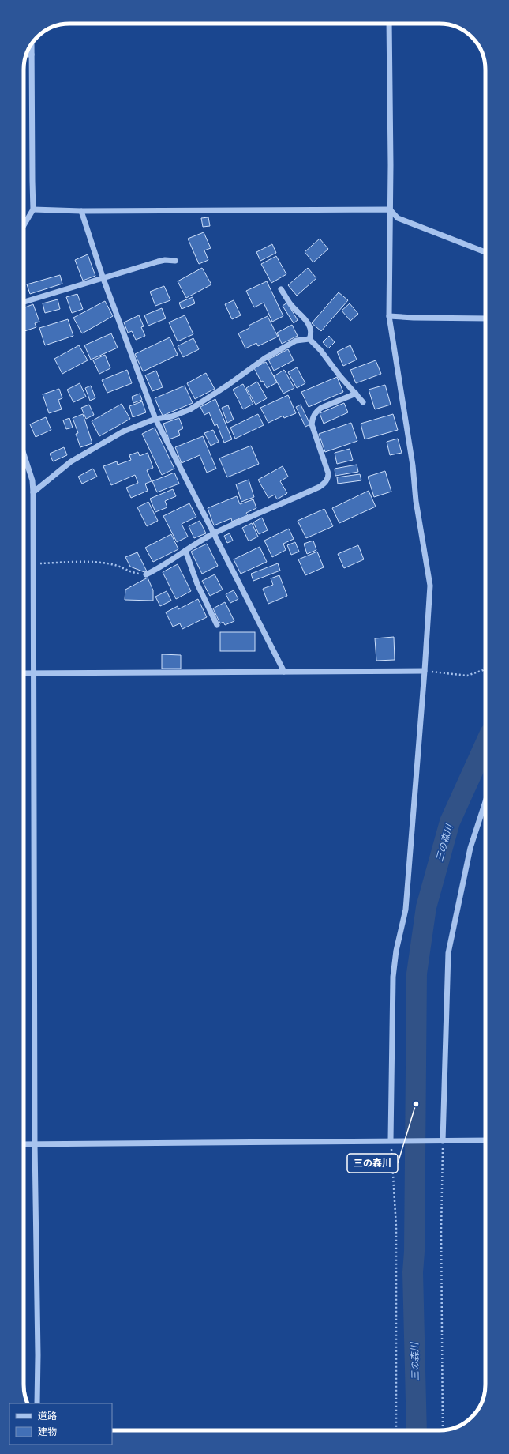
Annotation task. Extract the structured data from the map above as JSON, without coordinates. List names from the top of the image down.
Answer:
{
  "water": ["三の森川"],
  "places": ["三の森川"],
  "legend": ["道路", "建物"]
}
